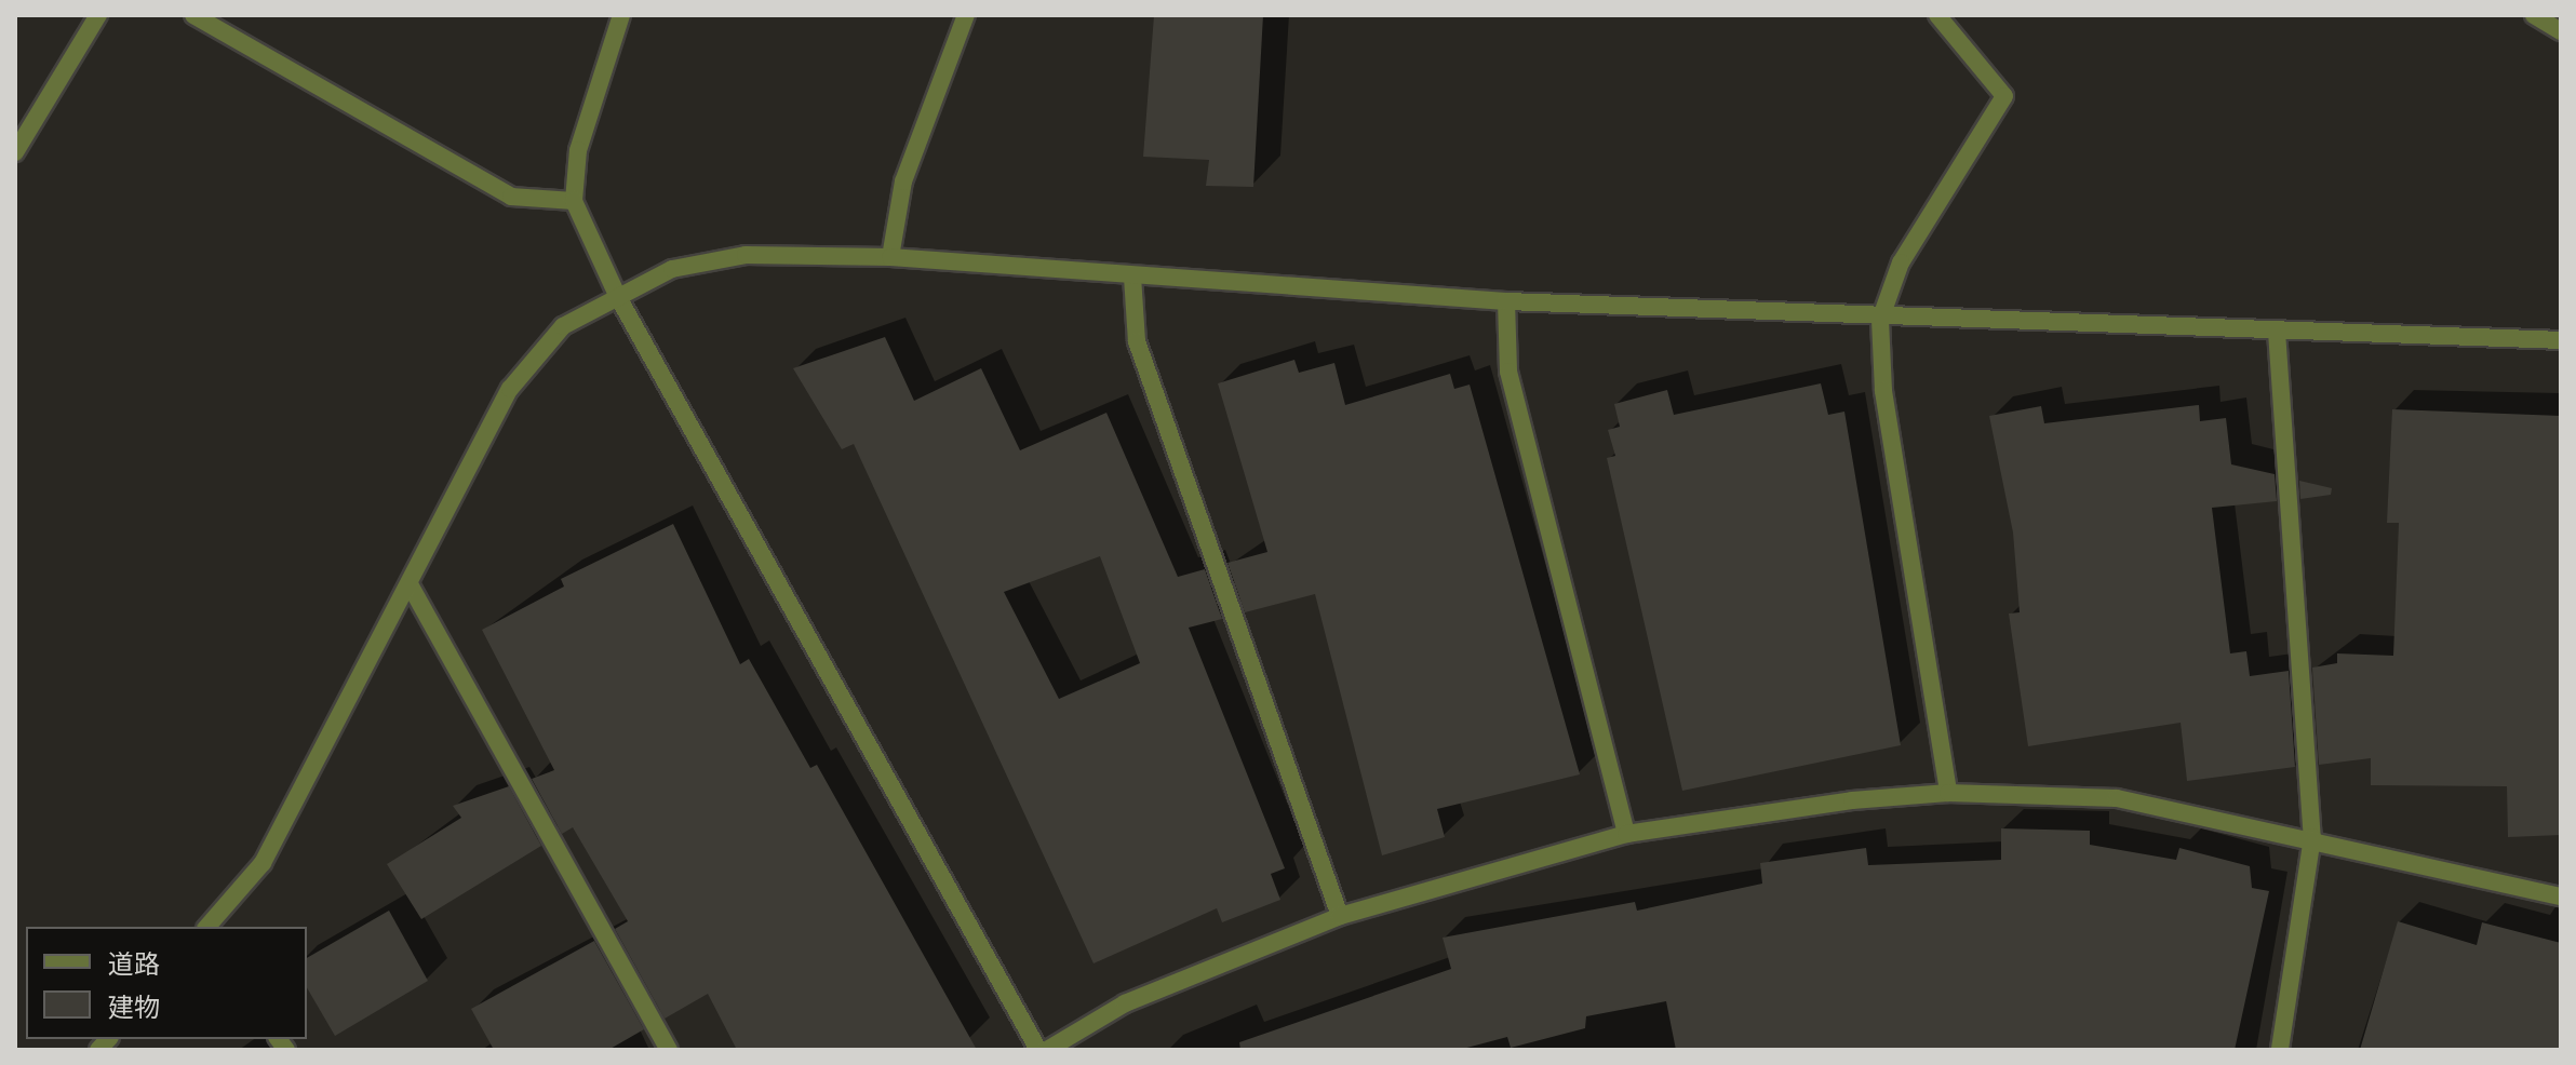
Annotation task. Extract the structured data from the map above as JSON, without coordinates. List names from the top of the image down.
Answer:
{
  "legend": ["道路", "建物"]
}
